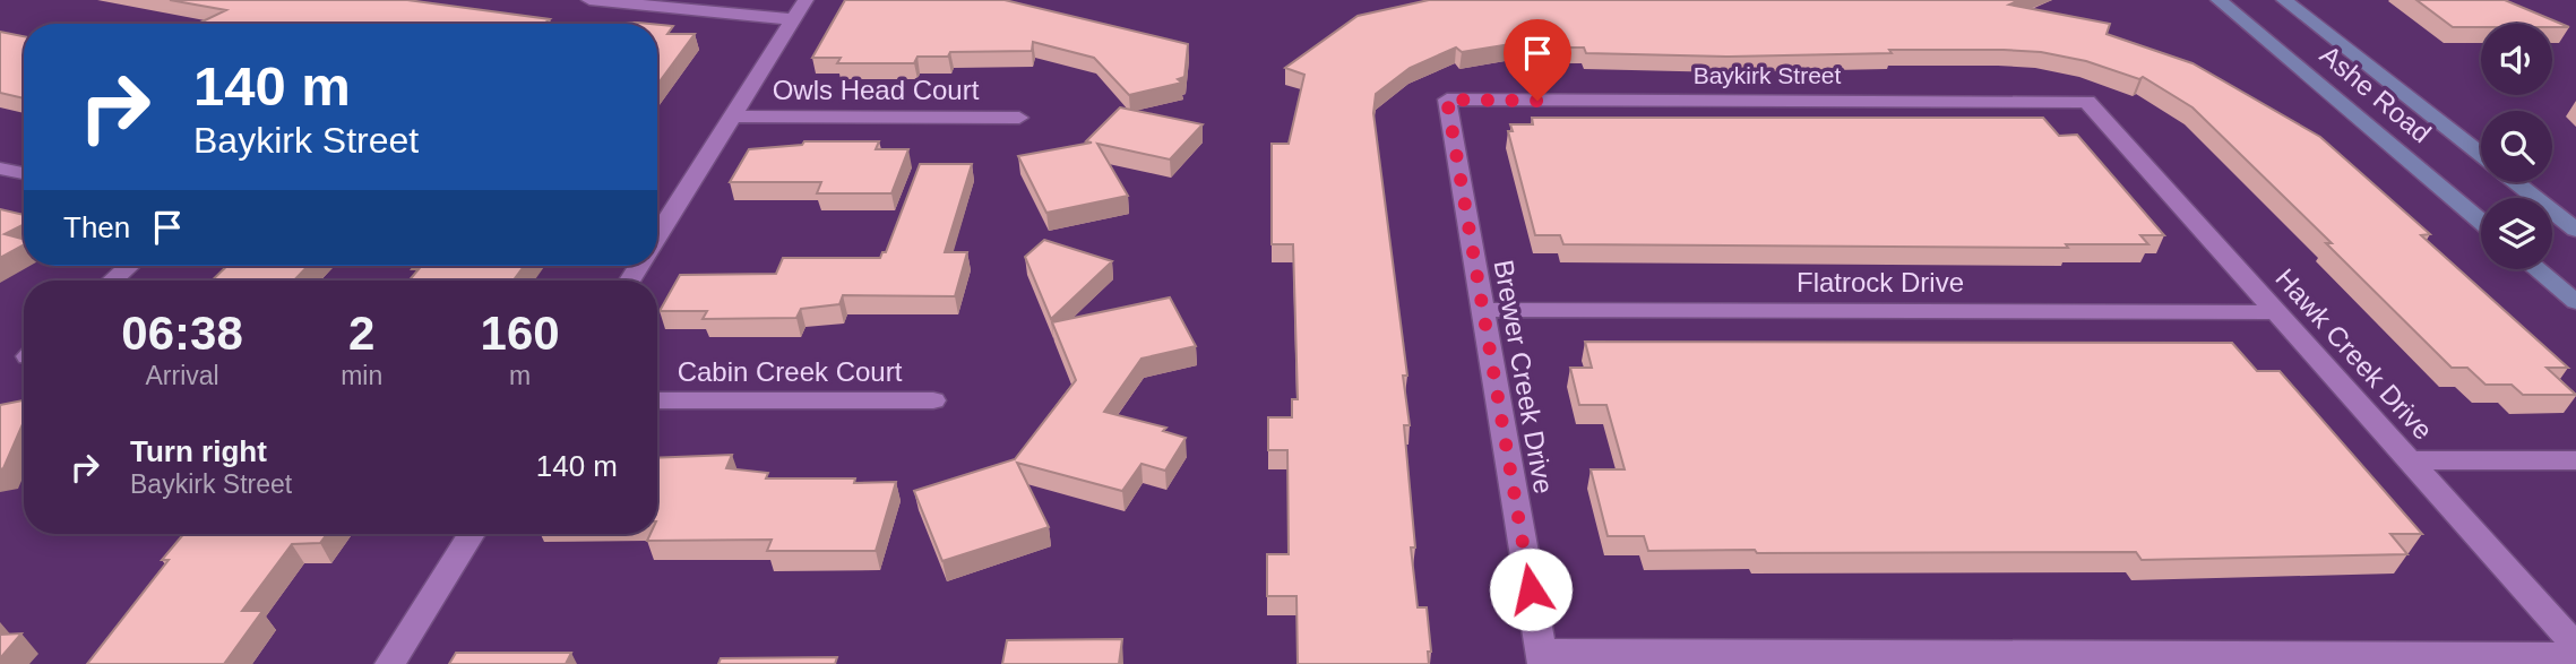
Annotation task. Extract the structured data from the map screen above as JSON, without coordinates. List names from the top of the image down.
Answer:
{
  "streets": {
    "street": [
      "Baykirk Street",
      "Owls Head Court",
      "Ashe Road",
      "Flatrock Drive",
      "Hawk Creek Drive",
      "Cabin Creek Court",
      "Brewer Creek Drive"
    ]
  },
  "crossings": [
    ["Baykirk Street", "Hawk Creek Drive"],
    ["Baykirk Street", "Brewer Creek Drive"],
    ["Flatrock Drive", "Hawk Creek Drive"],
    ["Flatrock Drive", "Brewer Creek Drive"]
  ],
  "page": {
    "turn": ["140 m", "Baykirk Street"],
    "then": "Then",
    "eta": [
      "06:38",
      "Arrival",
      "2",
      "min",
      "160",
      "m"
    ],
    "list": [
      {
        "name": "Turn right",
        "note": "Baykirk Street",
        "value": "140 m"
      }
    ]
  }
}
